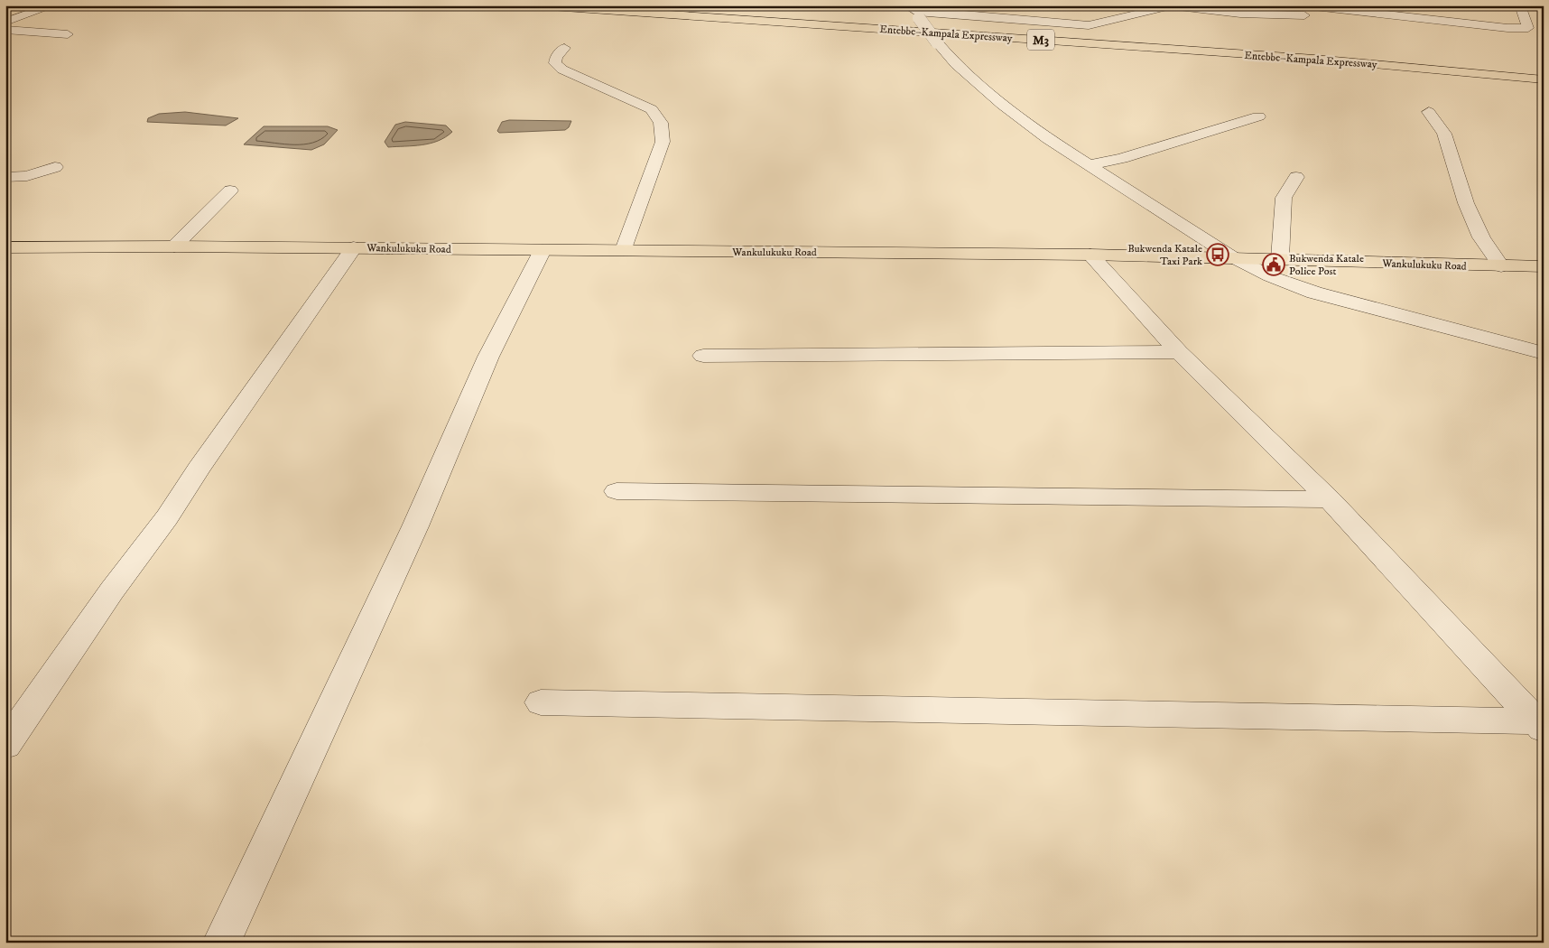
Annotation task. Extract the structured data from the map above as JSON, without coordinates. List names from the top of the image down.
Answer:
{
  "streets": {
    "main road": ["Entebbe–Kampala Expressway", "M3", "Wankulukuku Road"]
  },
  "places": {
    "bus stop": ["Bukwenda Katale Taxi Park"],
    "public building": ["Bukwenda Katale Police Post"]
  }
}
